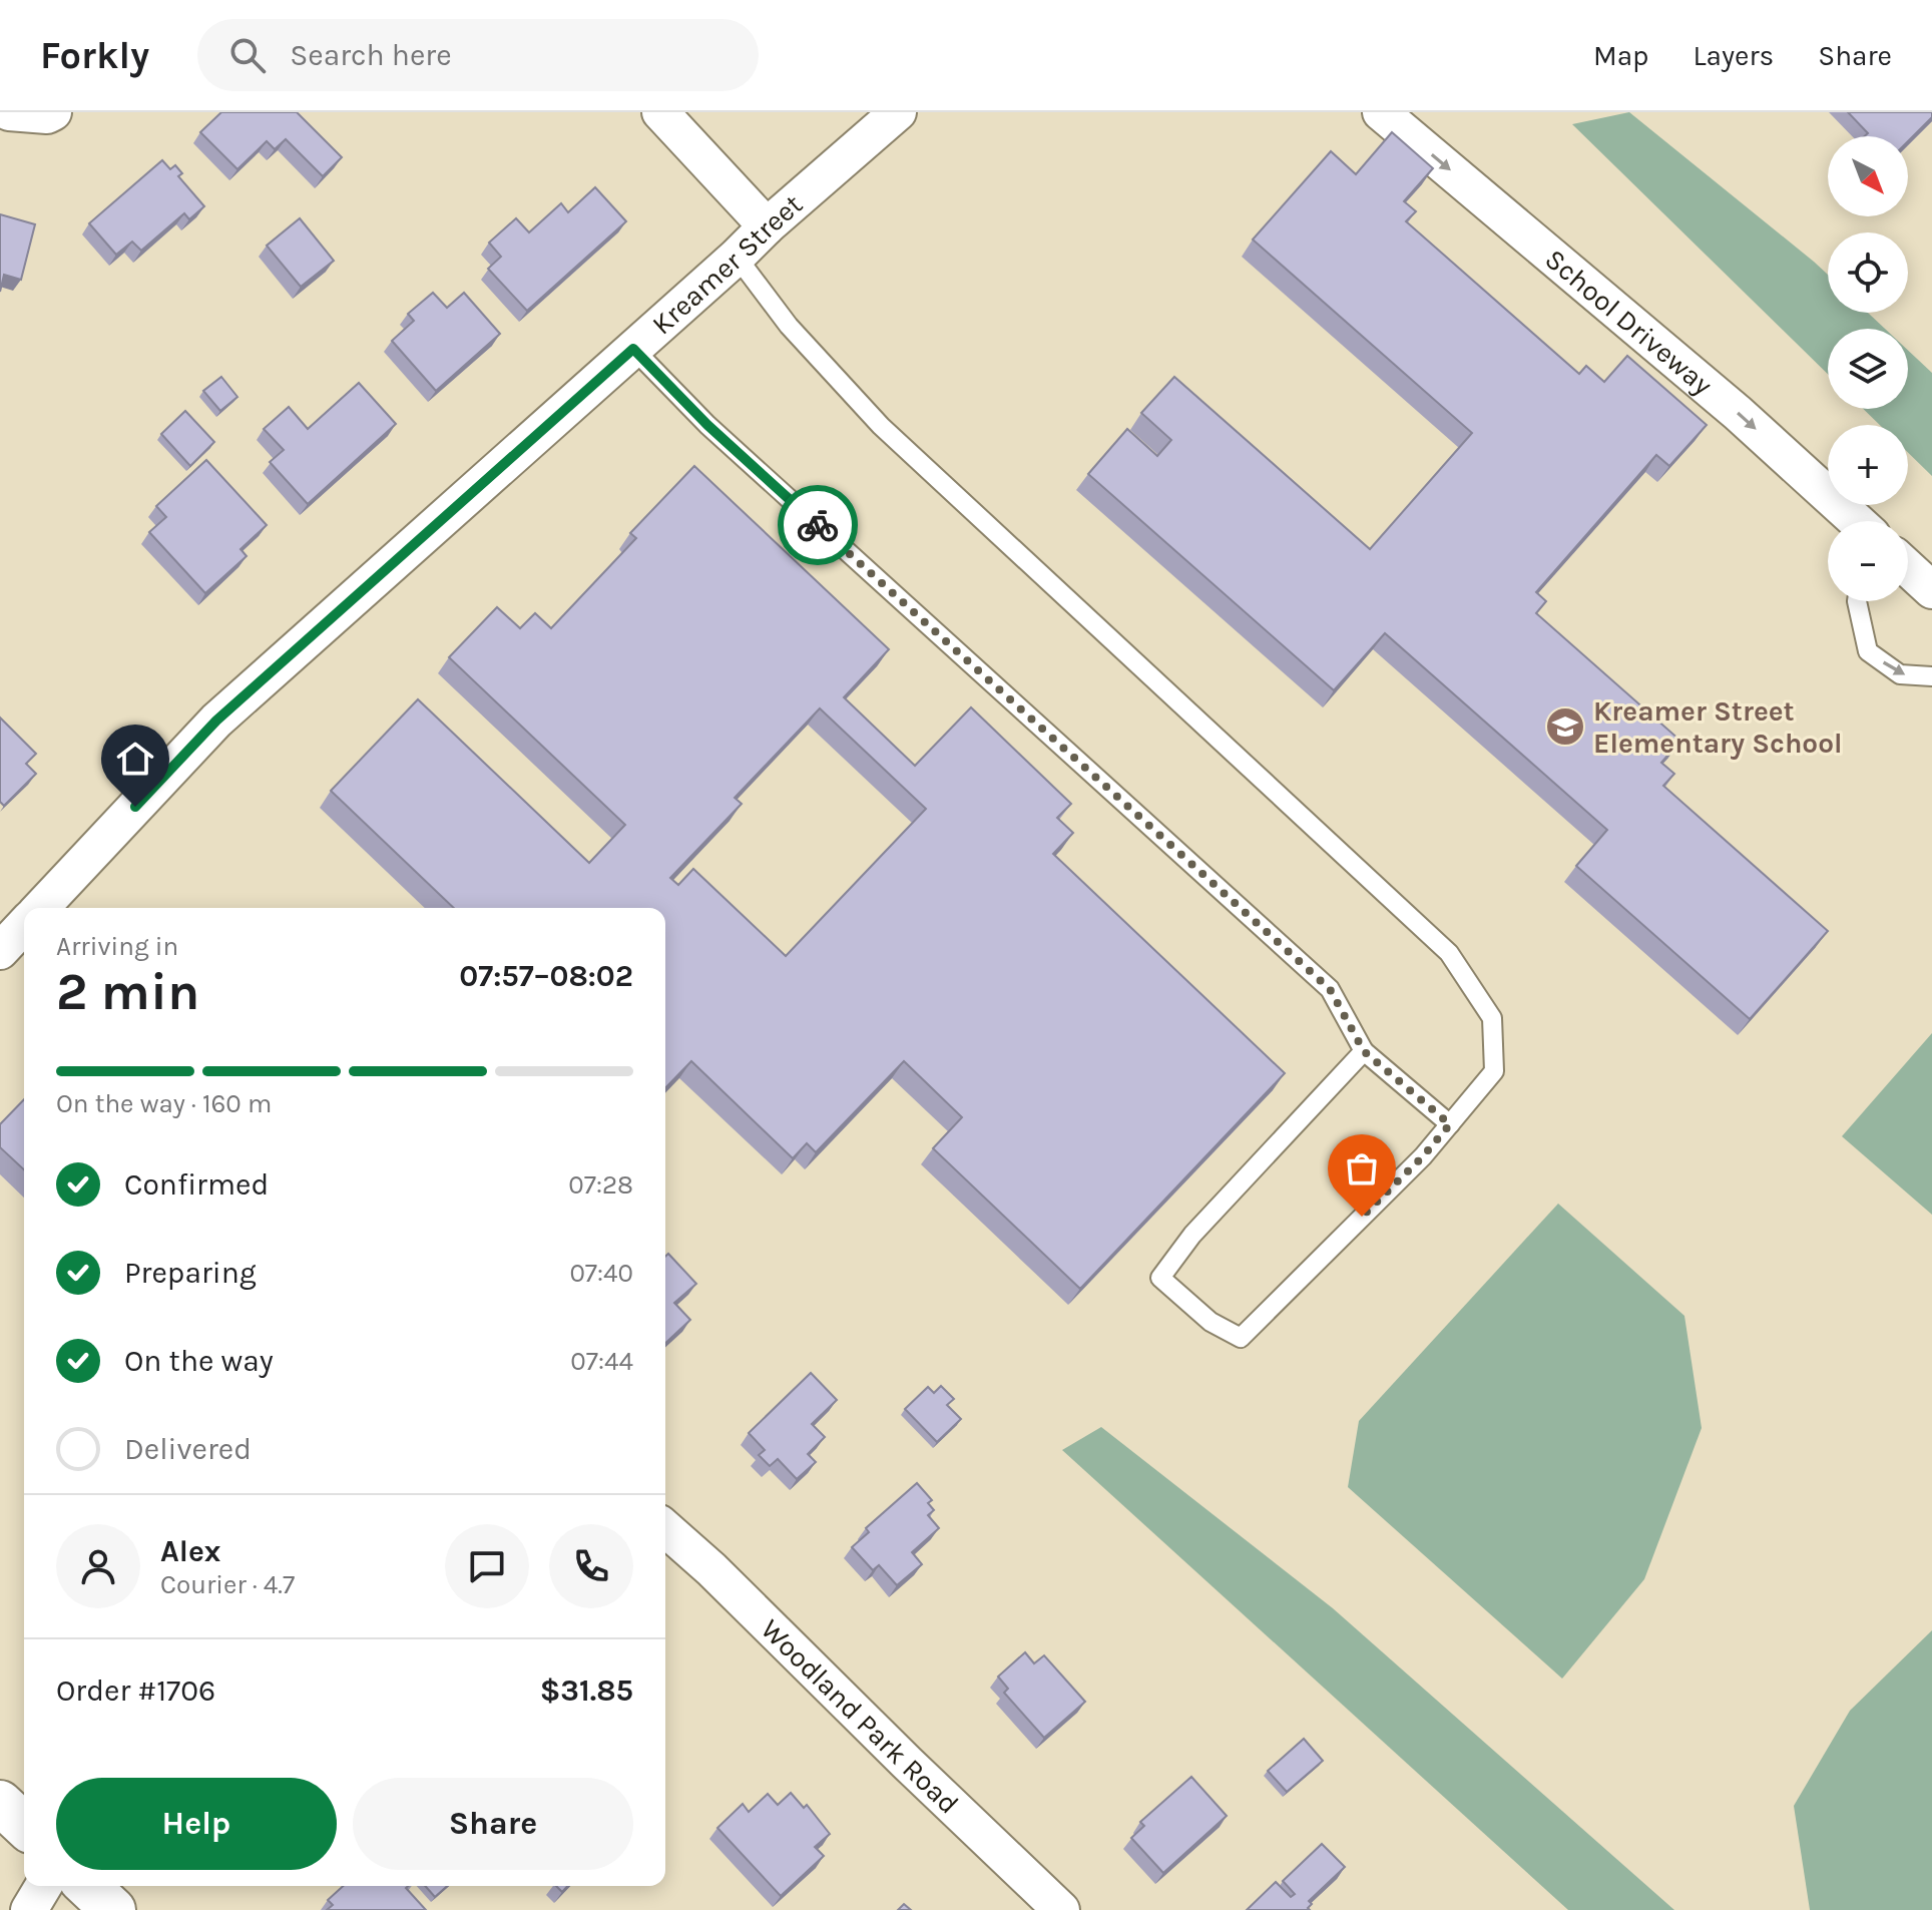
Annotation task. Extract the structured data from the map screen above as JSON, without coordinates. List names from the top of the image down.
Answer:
{
  "streets": {
    "street": ["Kreamer Street", "School Driveway", "Woodland Park Road"]
  },
  "one_way": ["School Driveway"],
  "places": {
    "school or university": ["Kreamer Street Elementary School"]
  },
  "north": "bottom right",
  "page": {
    "header": "Forkly",
    "search": "Search here",
    "nav": ["Map", "Layers", "Share"],
    "map_buttons": ["+", "−"],
    "heading": ["2 min", "Arriving in", "07:57–08:02"],
    "panel": [
      "Alex",
      "Courier · 4.7",
      "Order #1706",
      "$31.85"
    ],
    "bar": "On the way · 160 m",
    "list": [
      ["Confirmed", "07:28"],
      ["Preparing", "07:40"],
      ["On the way", "07:44"],
      "Delivered"
    ],
    "buttons": ["Help", "Share"]
  }
}
